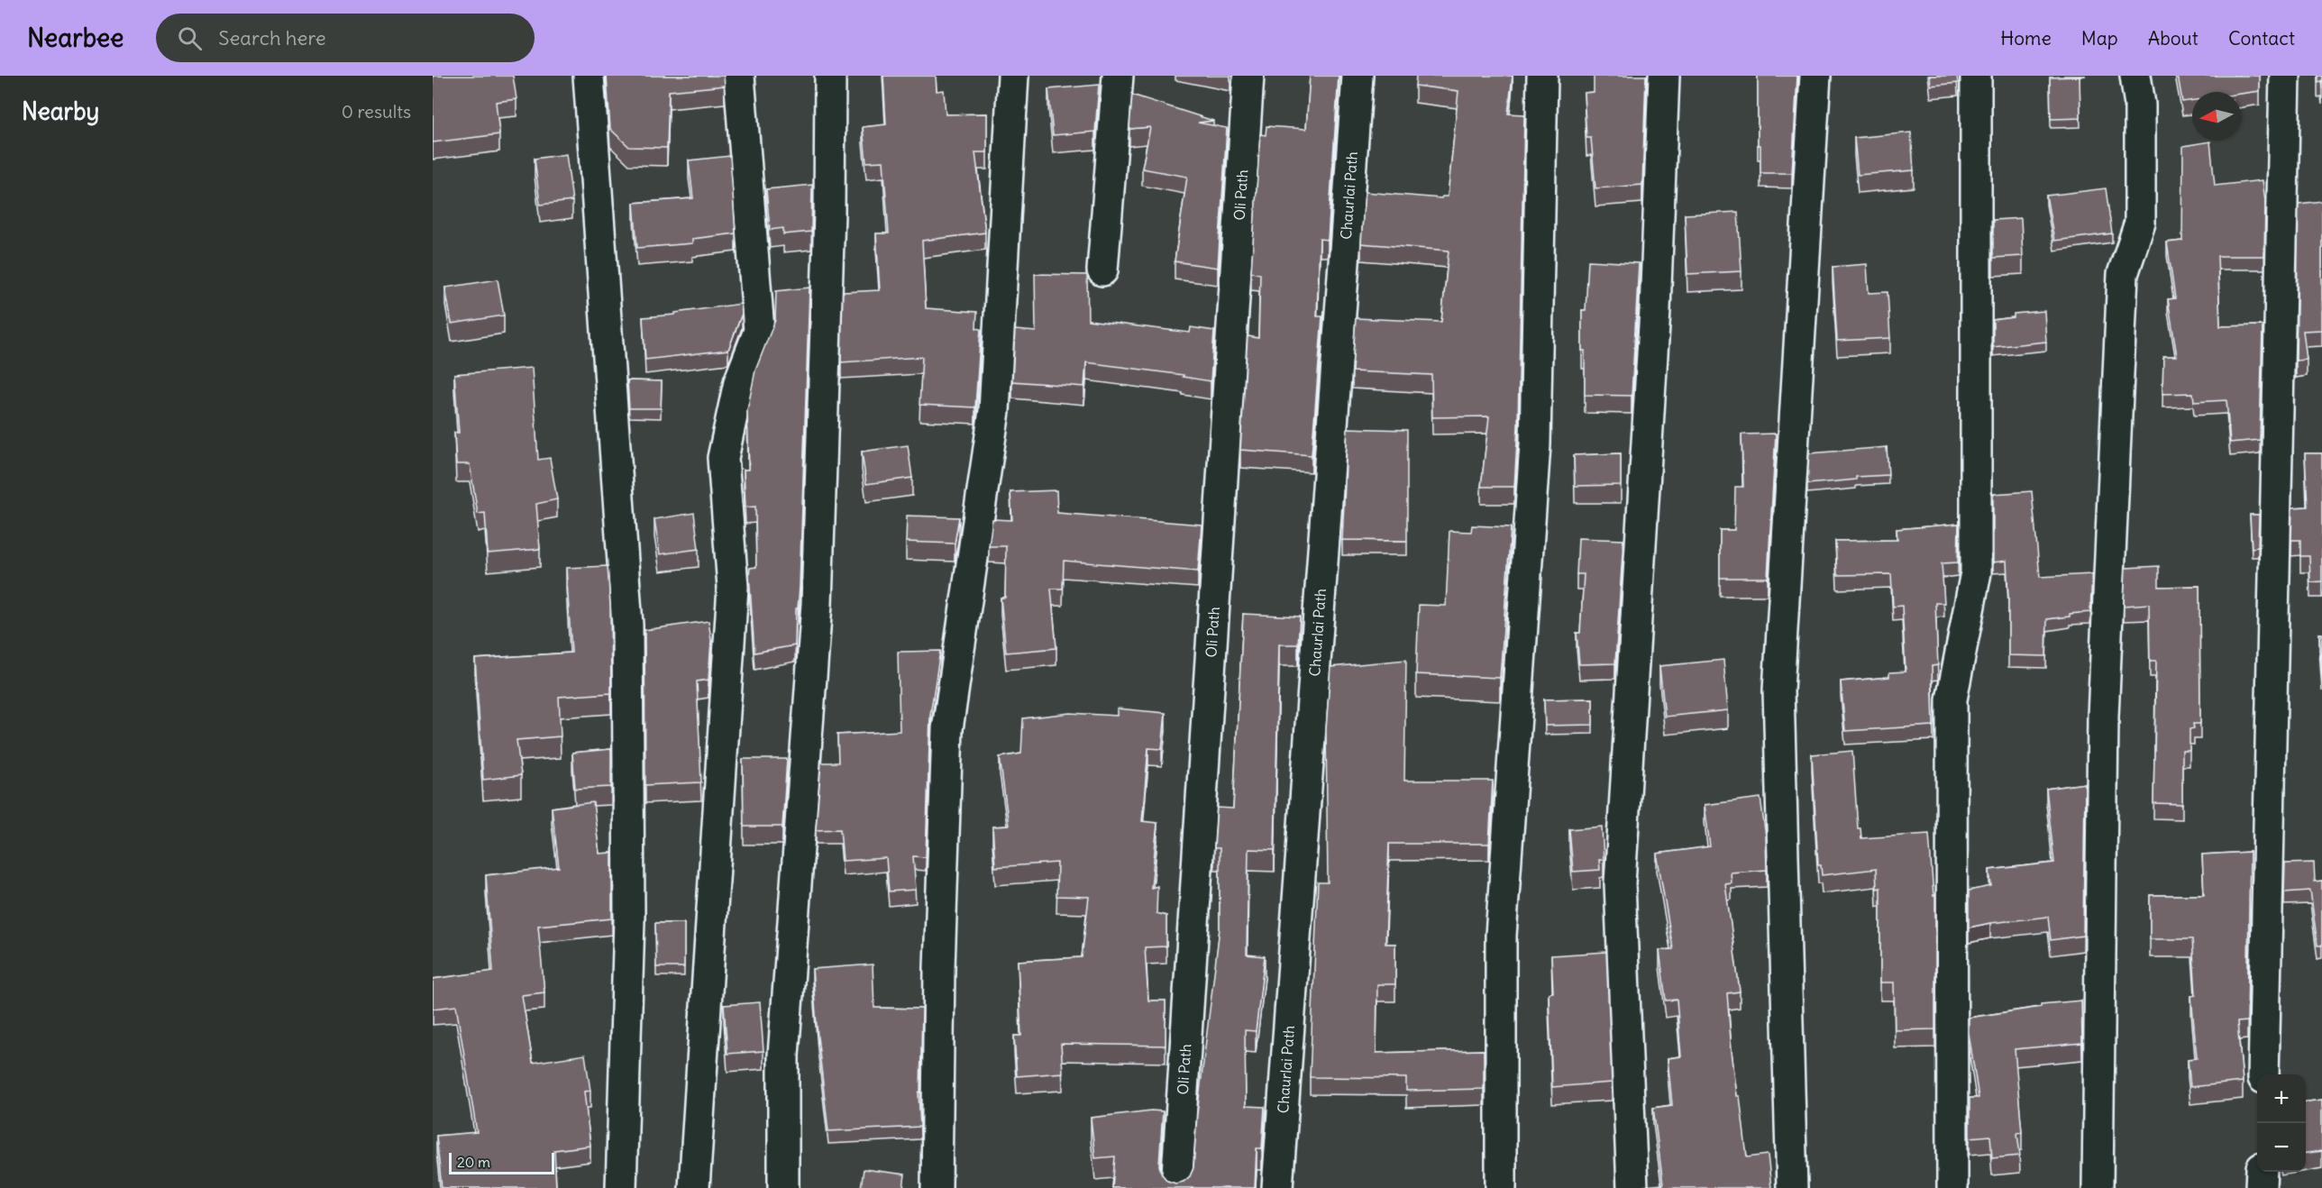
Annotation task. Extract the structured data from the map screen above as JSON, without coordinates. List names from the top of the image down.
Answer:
{
  "streets": {
    "street": ["Oli Path", "Chaurlai Path"]
  },
  "scale_bar": "20 m",
  "north": "left",
  "page": {
    "header": "Nearbee",
    "search": "Search here",
    "nav": [
      "Home",
      "Map",
      "About",
      "Contact"
    ],
    "heading": ["Nearby", "0 results"],
    "map_buttons": ["+", "−"],
    "scale": "20 m"
  }
}
